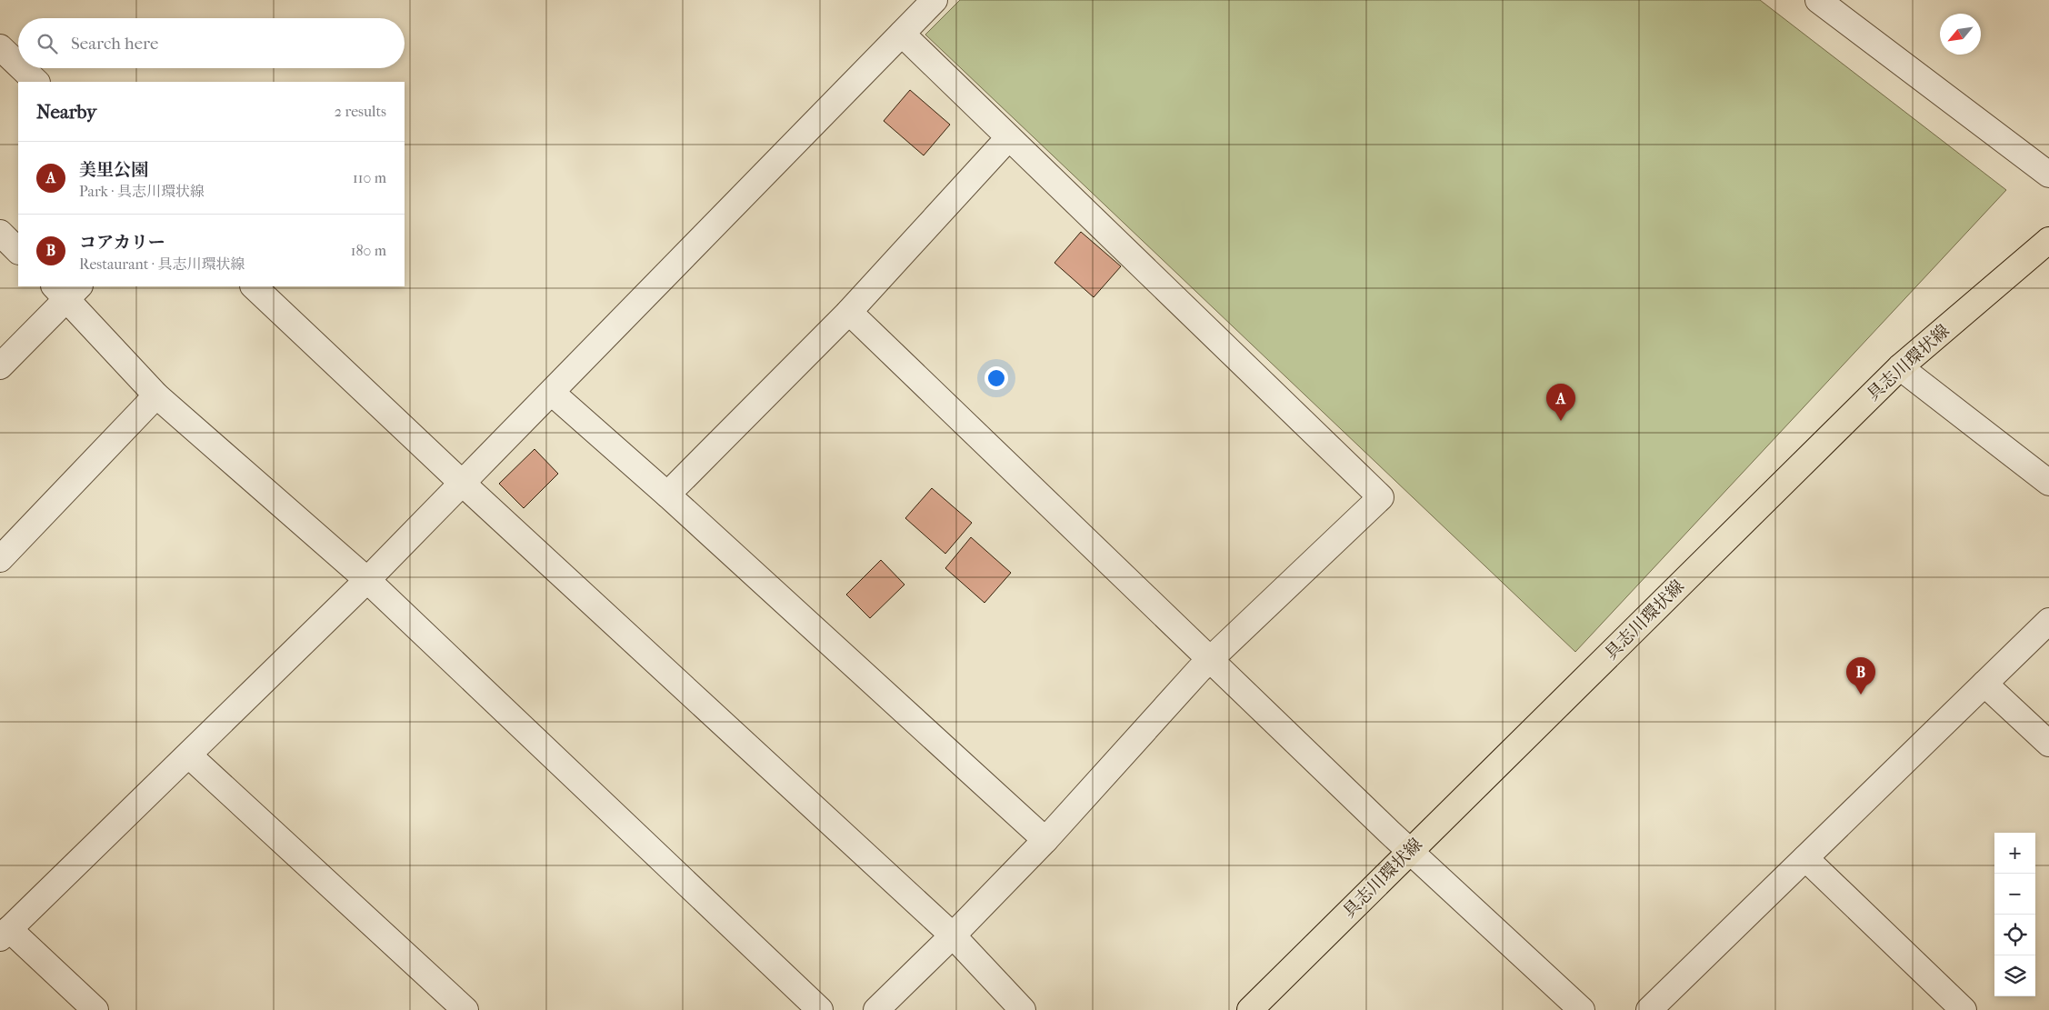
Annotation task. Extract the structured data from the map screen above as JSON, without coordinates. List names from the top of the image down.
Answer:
{
  "streets": {
    "main road": ["具志川環状線"]
  },
  "north": "bottom left",
  "page": {
    "search": "Search here",
    "heading": ["Nearby", "2 results"],
    "list": [
      {
        "mark": "A",
        "name": "美里公園",
        "note": "Park · 具志川環状線",
        "value": "110 m"
      },
      {
        "mark": "B",
        "name": "コアカリー",
        "note": "Restaurant · 具志川環状線",
        "value": "180 m"
      }
    ],
    "pins": ["A", "B"],
    "map_buttons": ["+", "−"]
  }
}
